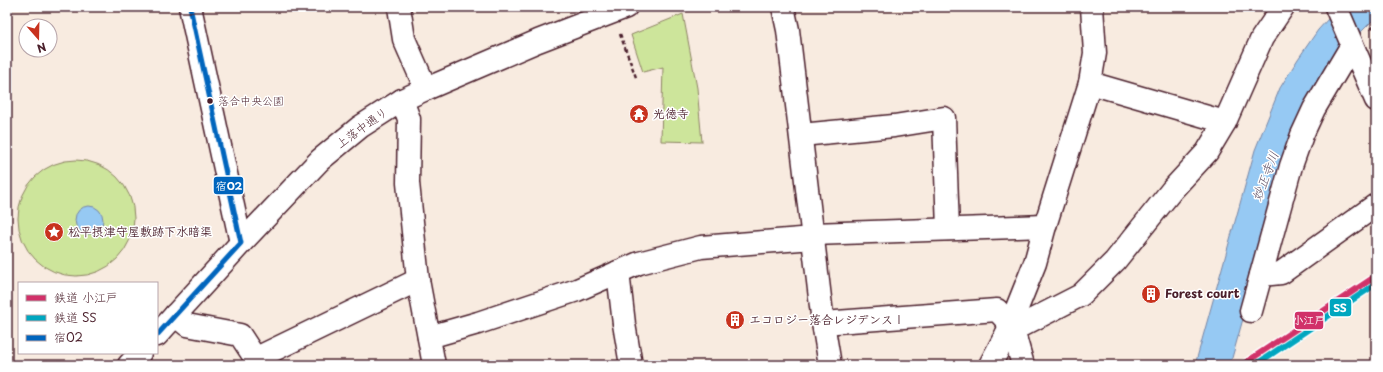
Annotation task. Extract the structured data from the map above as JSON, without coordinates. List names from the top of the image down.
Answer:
{
  "streets": {
    "street": ["上落中通り"]
  },
  "water": ["妙正寺川"],
  "places": {
    "other": ["落合中央公園"],
    "temple": ["光徳寺"],
    "place": ["松平摂津守屋敷跡下水暗渠"],
    "building": ["Forest court", "エコロジー落合レジデンスⅠ"]
  },
  "lines": ["transit line 宿02", "rail line 小江戸", "rail line SS"],
  "legend": ["鉄道 小江戸", "鉄道 SS", "宿02"],
  "north": "bottom"
}
